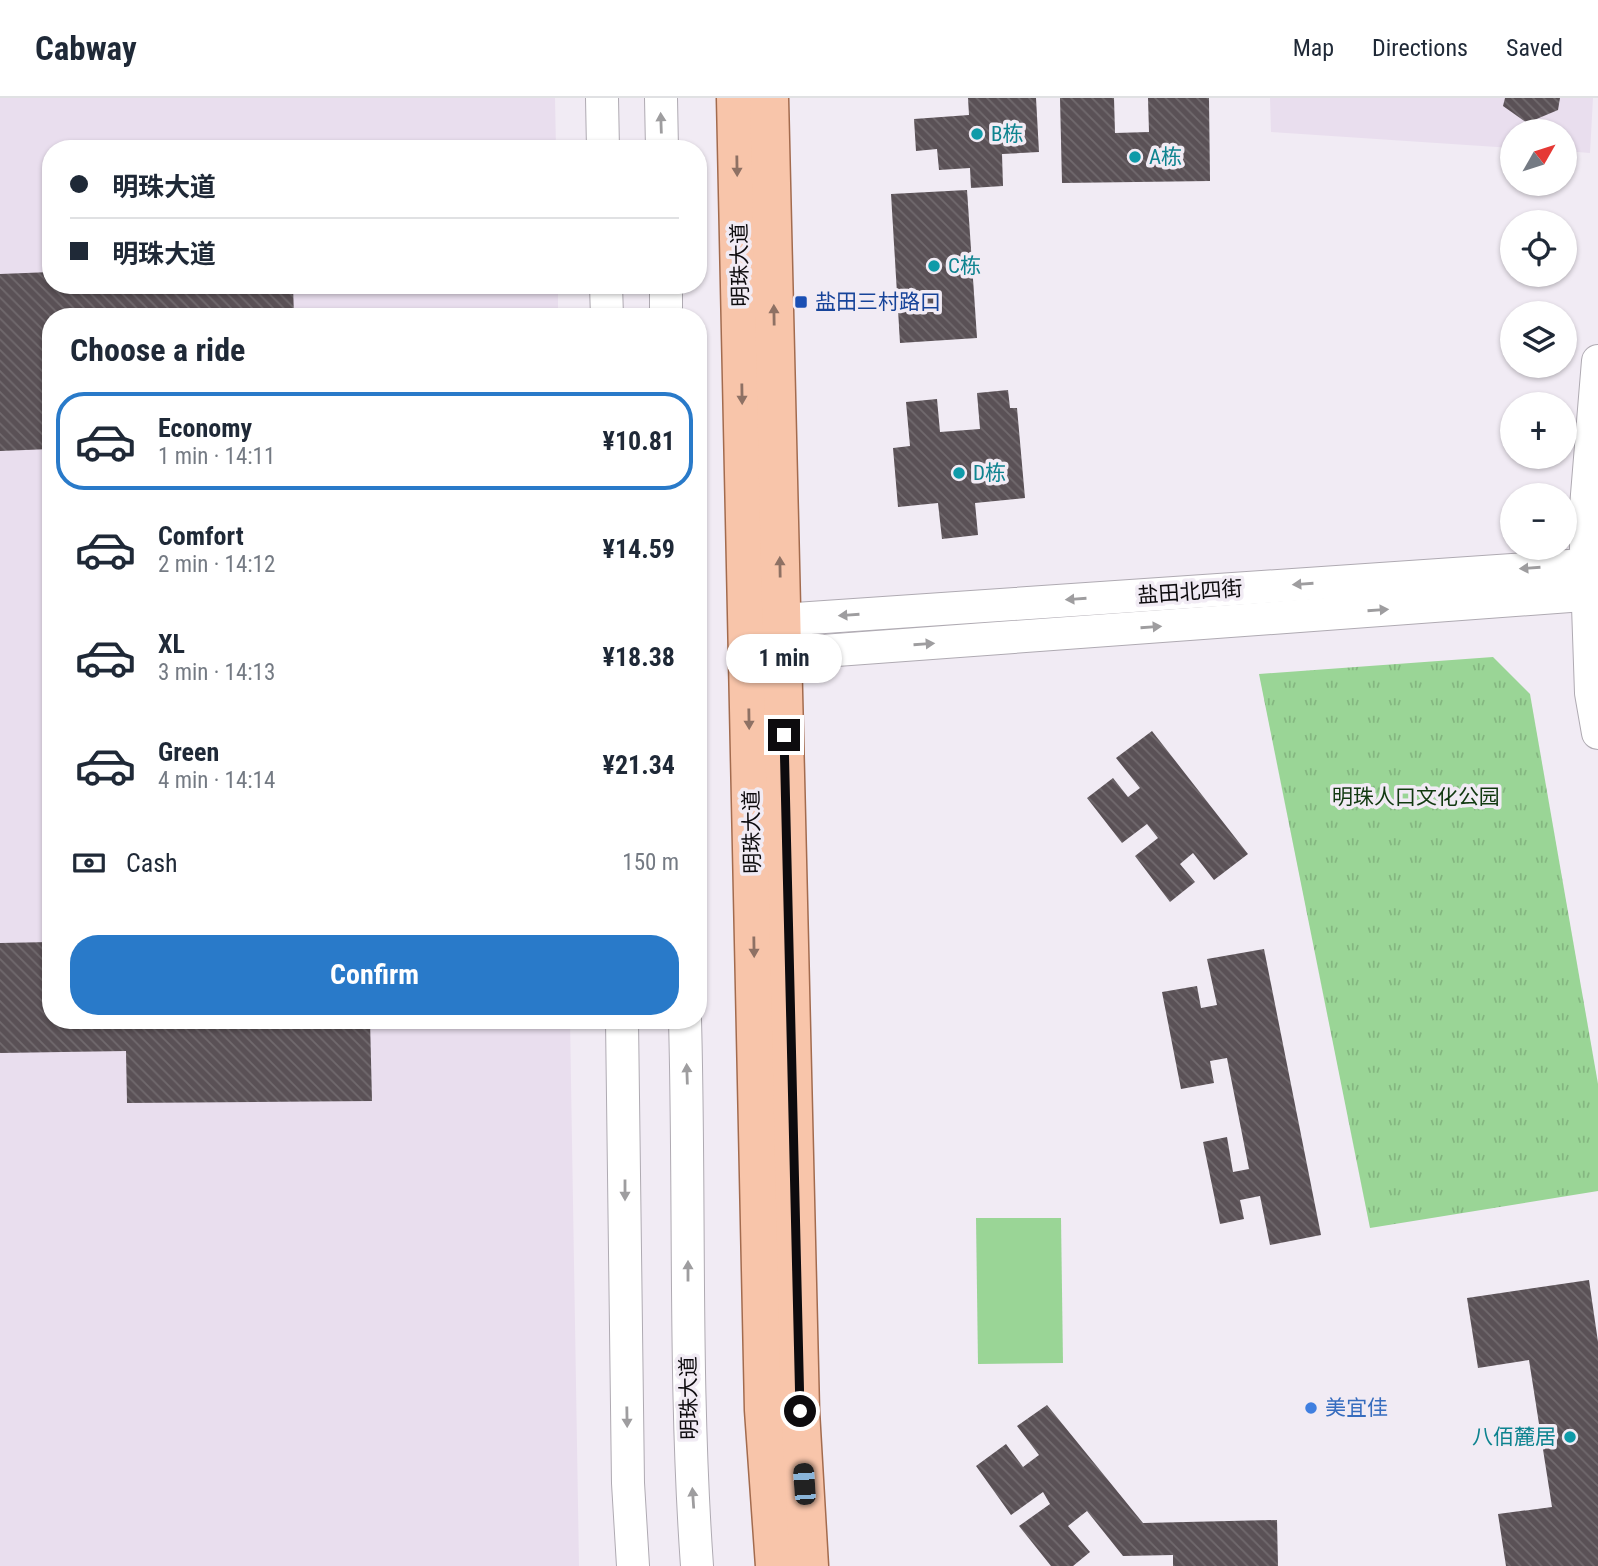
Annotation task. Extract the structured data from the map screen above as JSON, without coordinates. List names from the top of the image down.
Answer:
{
  "streets": {
    "main road": ["明珠大道"],
    "street": ["盐田北四街"]
  },
  "crossings": [
    ["明珠大道", "盐田北四街"]
  ],
  "parks": ["明珠人口文化公园"],
  "places": {
    "other": [
      "B栋",
      "A栋",
      "C栋",
      "D栋",
      "美宜佳",
      "八佰麓居"
    ],
    "transit": ["盐田三村路口"]
  },
  "north": "top right",
  "page": {
    "header": "Cabway",
    "nav": ["Map", "Directions", "Saved"],
    "map_buttons": ["+", "−"],
    "banner": ["明珠大道", "明珠大道"],
    "heading": "Choose a ride",
    "list": [
      {
        "name": "Economy",
        "note": "1 min · 14:11",
        "value": "¥10.81"
      },
      {
        "name": "Comfort",
        "note": "2 min · 14:12",
        "value": "¥14.59"
      },
      {
        "name": "XL",
        "note": "3 min · 14:13",
        "value": "¥18.38"
      },
      {
        "name": "Green",
        "note": "4 min · 14:14",
        "value": "¥21.34"
      }
    ],
    "bubble": "1 min",
    "pay": ["Cash", "150 m"],
    "buttons": "Confirm"
  }
}
